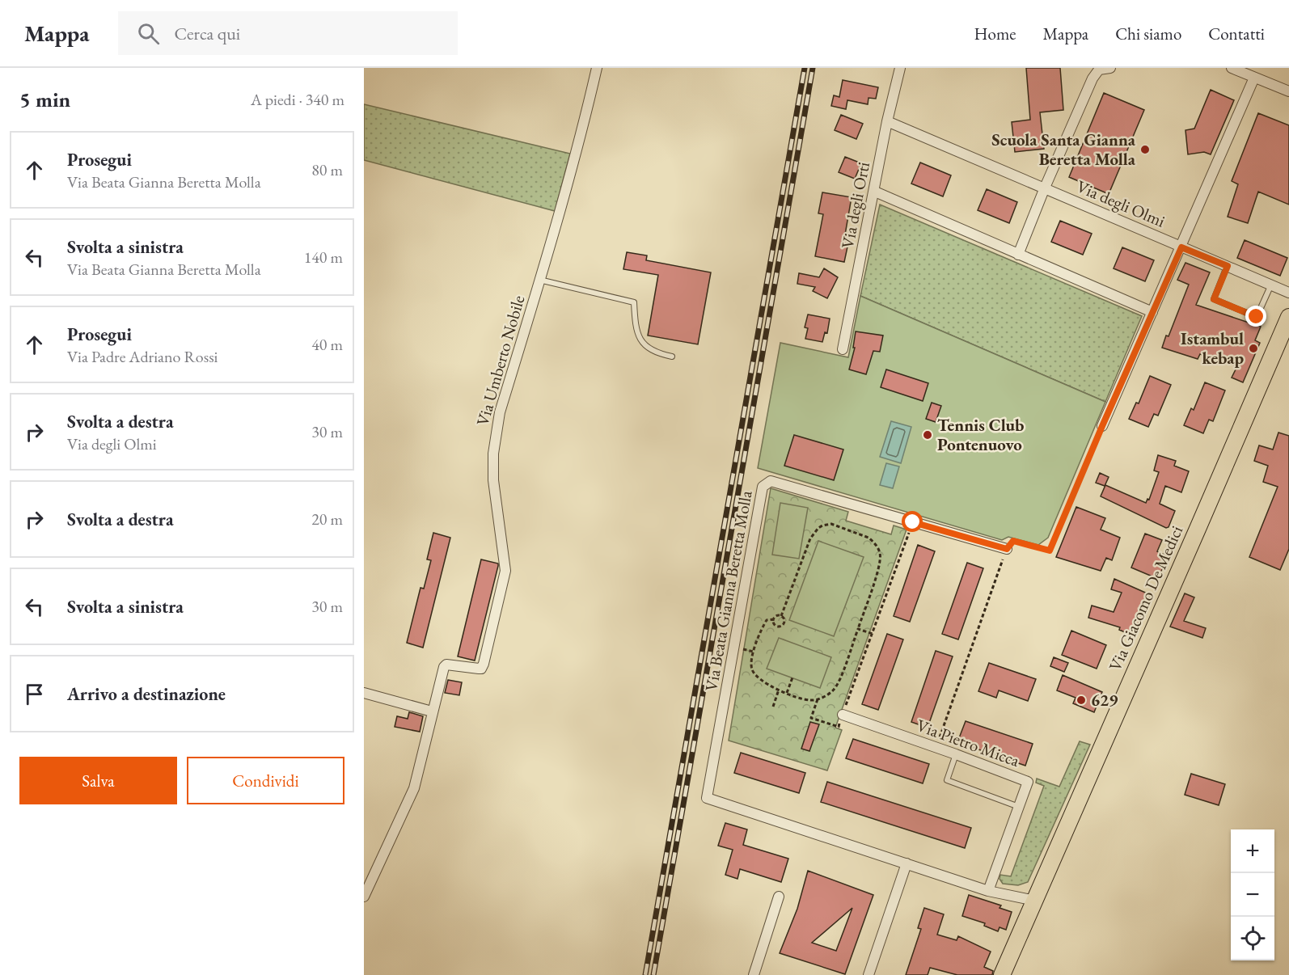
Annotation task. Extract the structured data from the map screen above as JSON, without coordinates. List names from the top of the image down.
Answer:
{
  "streets": {
    "main road": ["Via Giacomo De Medici"],
    "street": [
      "Via degli Olmi",
      "Via degli Orti",
      "Via Umberto Nobile",
      "Via Beata Gianna Beretta Molla",
      "Via Pietro Micca"
    ]
  },
  "crossings": [
    ["Via degli Olmi", "Via degli Orti"]
  ],
  "places": [
    "Scuola Santa Gianna Beretta Molla",
    "Istambul kebap",
    "Tennis Club Pontenuovo",
    "629"
  ],
  "page": {
    "header": "Mappa",
    "search": "Cerca qui",
    "nav": [
      "Home",
      "Mappa",
      "Chi siamo",
      "Contatti"
    ],
    "heading": ["5 min", "A piedi · 340 m"],
    "list": [
      ["Prosegui", "Via Beata Gianna Beretta Molla", "80 m"],
      ["Svolta a sinistra", "Via Beata Gianna Beretta Molla", "140 m"],
      ["Prosegui", "Via Padre Adriano Rossi", "40 m"],
      ["Svolta a destra", "Via degli Olmi", "30 m"],
      ["Svolta a destra", "20 m"],
      ["Svolta a sinistra", "30 m"],
      "Arrivo a destinazione"
    ],
    "buttons": ["Salva", "Condividi"],
    "map_buttons": ["+", "−"]
  }
}
